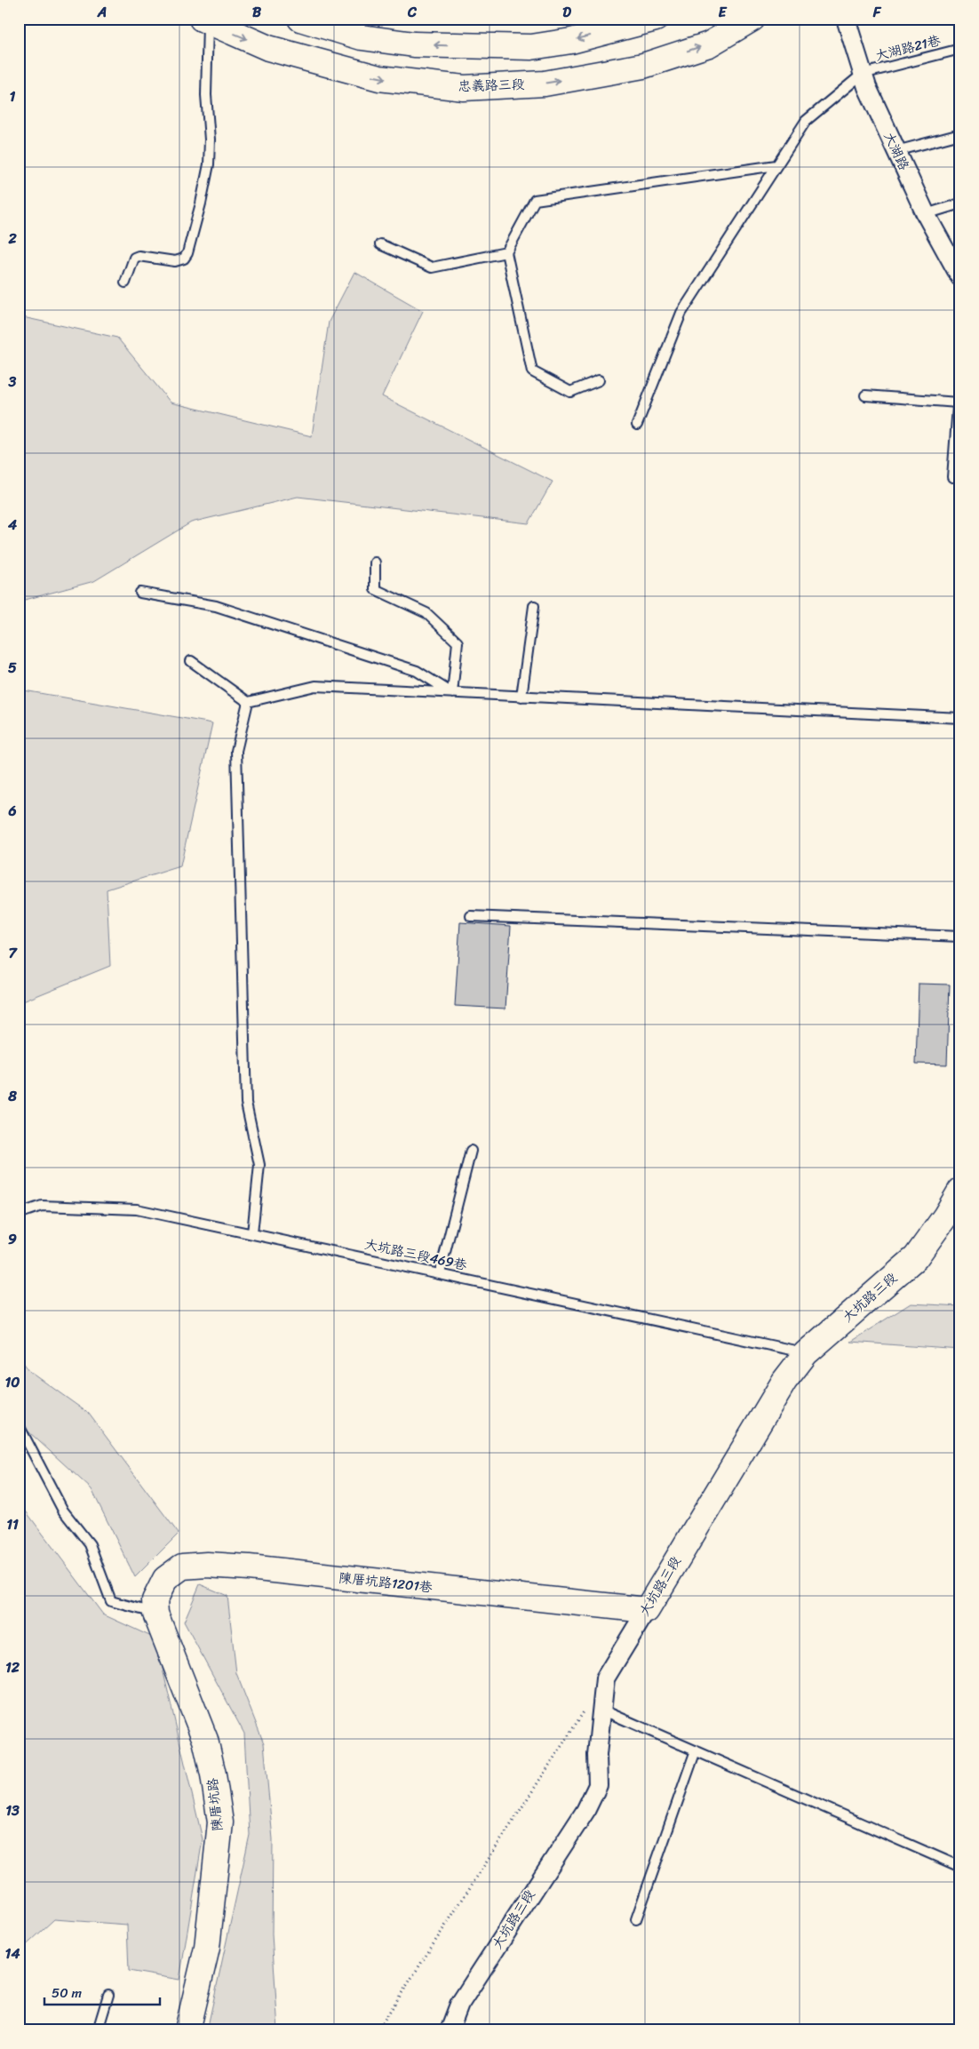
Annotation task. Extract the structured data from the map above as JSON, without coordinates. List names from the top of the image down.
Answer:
{
  "streets": {
    "street": [
      "忠義路三段",
      "大湖路",
      "大坑路三段",
      "陳厝坑路1201巷",
      "陳厝坑路"
    ],
    "lane": ["大湖路21巷", "大坑路三段469巷"]
  },
  "crossings": [
    ["大湖路21巷", "大湖路"],
    ["大坑路三段469巷", "大坑路三段"],
    ["大坑路三段", "陳厝坑路1201巷"],
    ["陳厝坑路1201巷", "陳厝坑路"]
  ],
  "scale_bar": "50 m",
  "grid": {
    "columns": [
      "A",
      "B",
      "C",
      "D",
      "E",
      "F"
    ],
    "rows": [
      "1",
      "2",
      "3",
      "4",
      "5",
      "6",
      "7",
      "8",
      "9",
      "10",
      "11",
      "12",
      "13",
      "14"
    ]
  }
}
